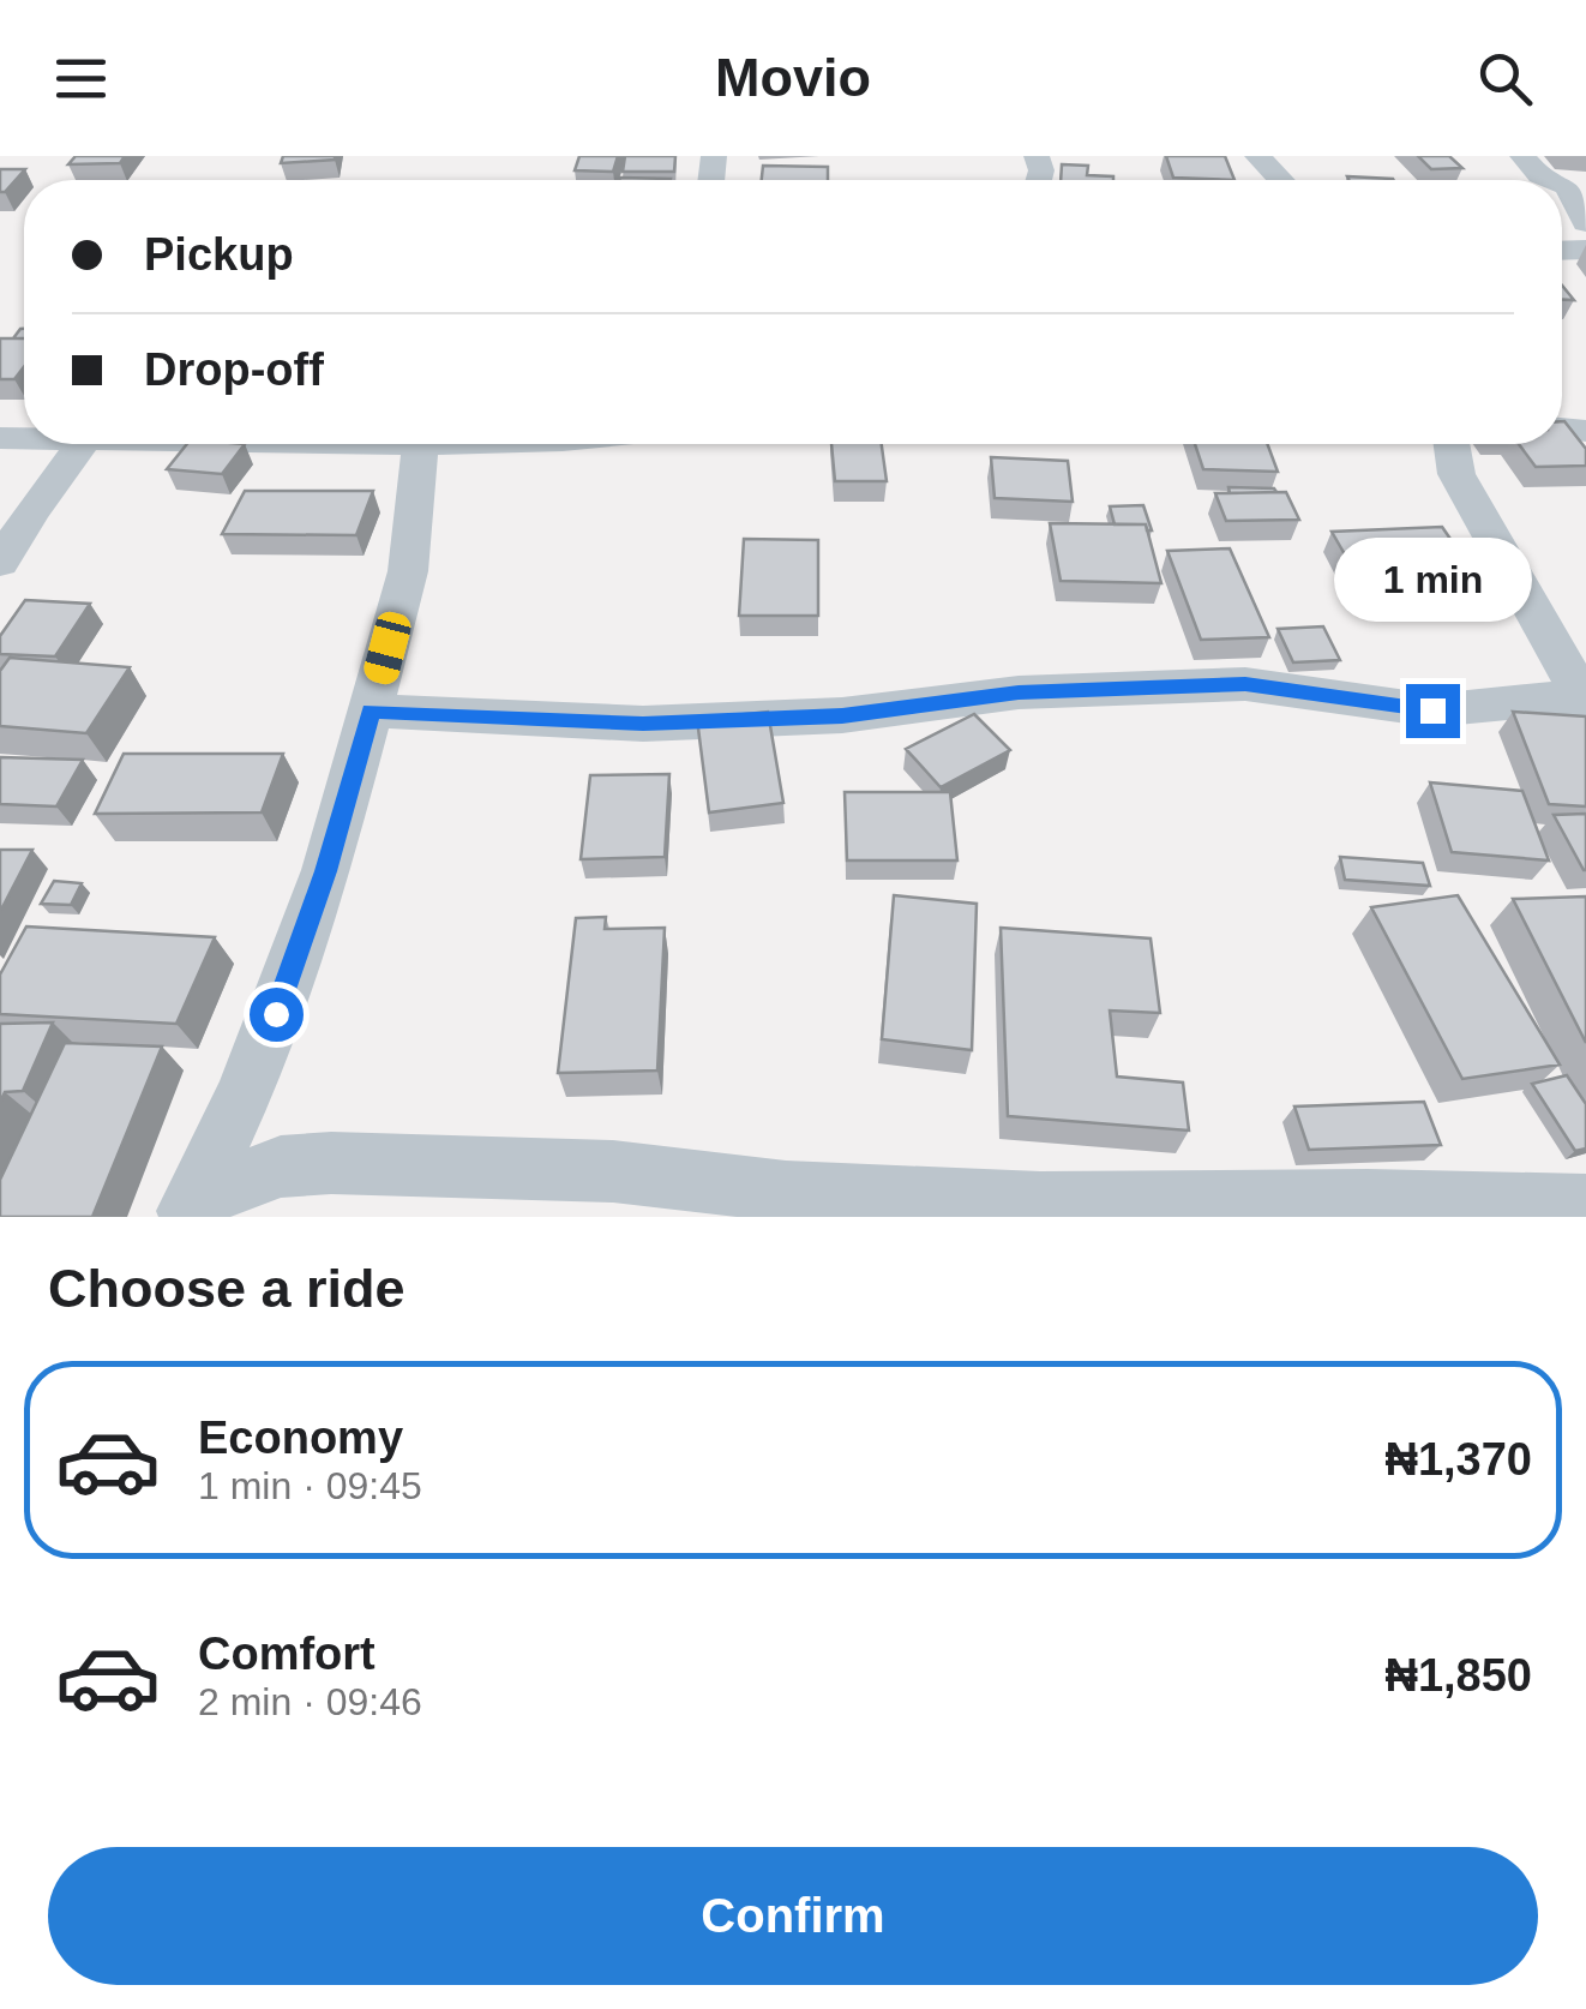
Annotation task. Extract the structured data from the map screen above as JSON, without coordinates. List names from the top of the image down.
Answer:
{
  "page": {
    "header": "Movio",
    "banner": ["Pickup", "Drop-off"],
    "bubble": "1 min",
    "heading": "Choose a ride",
    "list": [
      {
        "name": "Economy",
        "note": "1 min · 09:45",
        "value": "₦1,370"
      },
      {
        "name": "Comfort",
        "note": "2 min · 09:46",
        "value": "₦1,850"
      }
    ],
    "buttons": "Confirm"
  }
}
